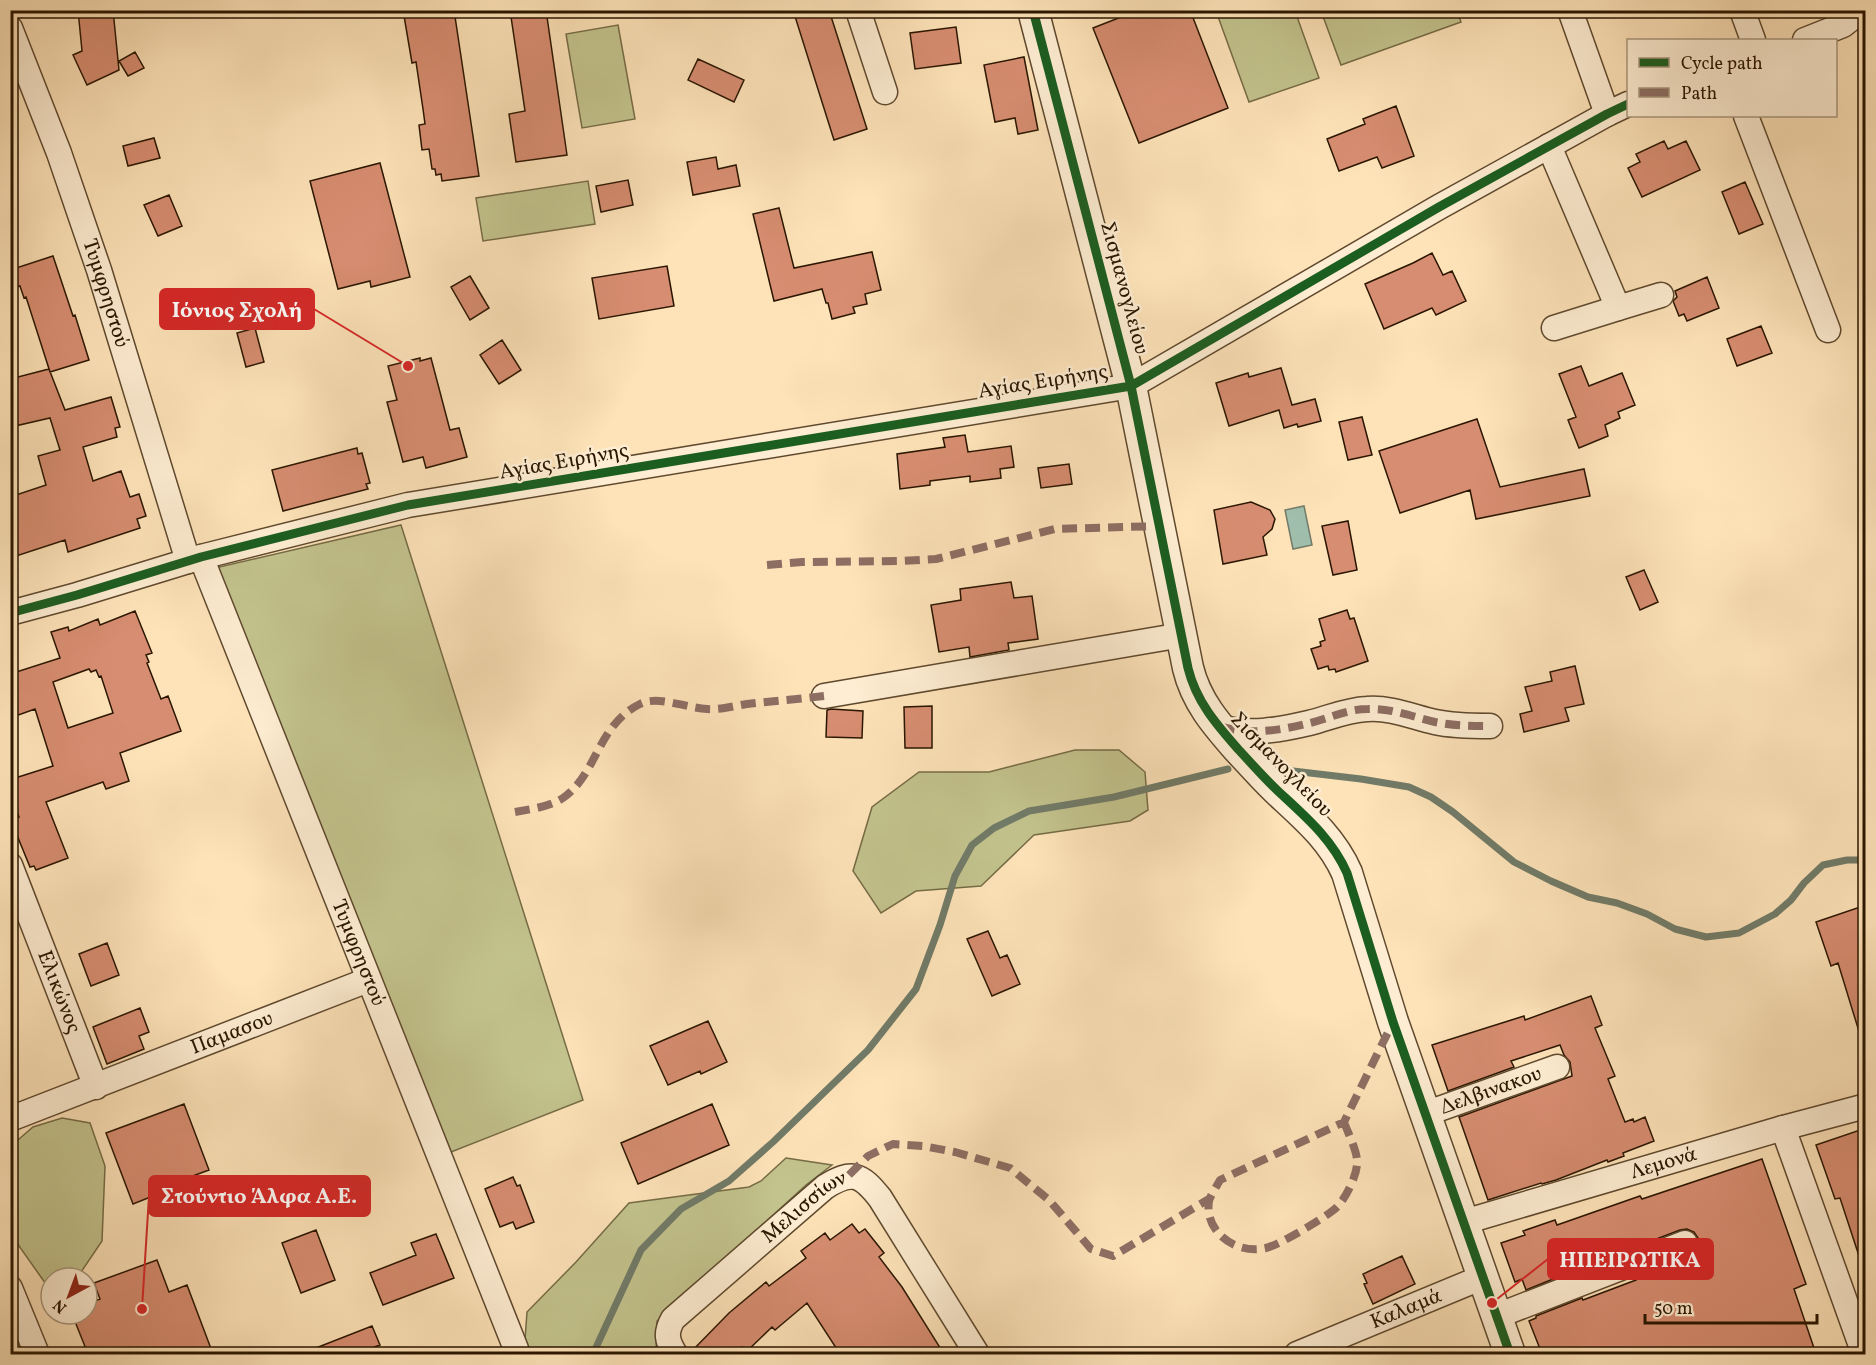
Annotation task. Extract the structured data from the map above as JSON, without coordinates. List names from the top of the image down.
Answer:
{
  "streets": {
    "street": [
      "Σισμανογλείου",
      "Τυμφρηστού",
      "Αγίας Ειρήνης",
      "Ελικώνος",
      "Παμασου",
      "Δελβινακου",
      "Λεμονά",
      "Μελισσίων",
      "Καλαμά"
    ]
  },
  "crossings": [
    ["Σισμανογλείου", "Αγίας Ειρήνης"],
    ["Σισμανογλείου", "Δελβινακου"],
    ["Σισμανογλείου", "Λεμονά"],
    ["Σισμανογλείου", "Καλαμά"],
    ["Τυμφρηστού", "Αγίας Ειρήνης"],
    ["Τυμφρηστού", "Παμασου"],
    ["Ελικώνος", "Παμασου"]
  ],
  "places": ["Ιόνιος Σχολή", "ΗΠΕΙΡΩΤΙΚΑ", "Στούντιο Άλφα Α.Ε."],
  "legend": ["Cycle path", "Path"],
  "scale_bar": "50 m",
  "north": "bottom left"
}
